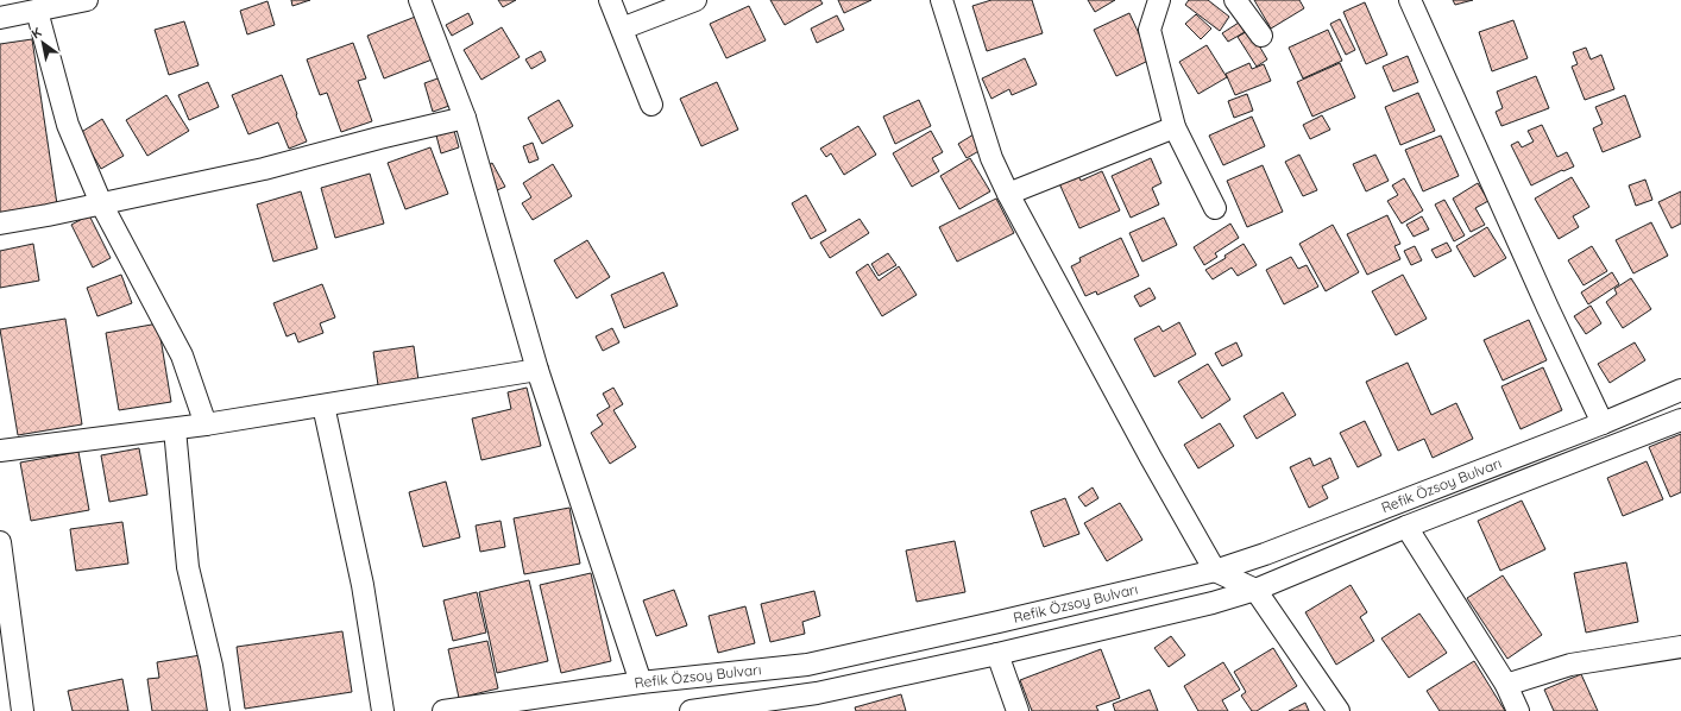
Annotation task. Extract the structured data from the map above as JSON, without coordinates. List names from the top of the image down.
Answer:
{
  "streets": {
    "street": ["Refik Özsoy Bulvarı"]
  },
  "north": "top left"
}
